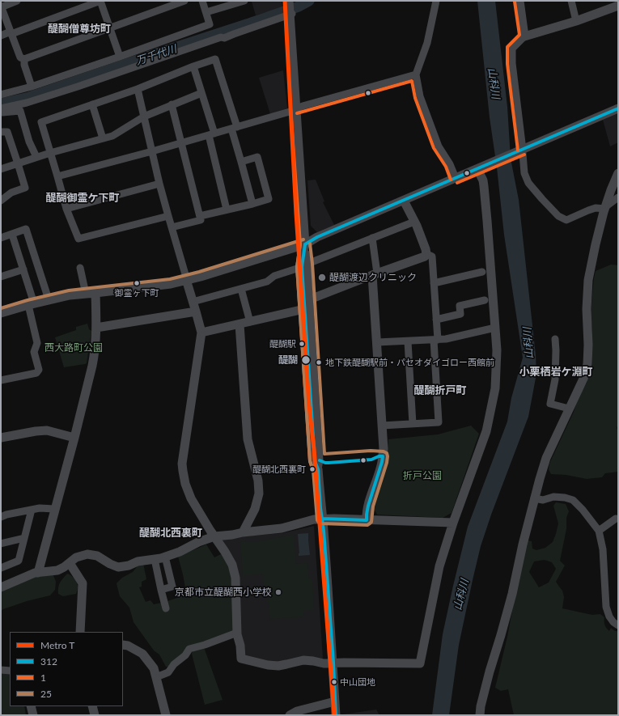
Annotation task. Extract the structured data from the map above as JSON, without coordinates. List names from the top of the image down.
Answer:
{
  "districts": [
    "醍醐僧尊坊町",
    "醍醐御霊ケ下町",
    "小栗栖岩ケ淵町",
    "醍醐折戸町",
    "醍醐北西裏町"
  ],
  "water": ["万千代川", "山科川"],
  "parks": ["西大路町公園", "折戸公園"],
  "places": [
    "醍醐渡辺クリニック",
    "御霊ヶ下町",
    "醍醐駅",
    "醍醐",
    "地下鉄醍醐駅前・パセオダイゴロー西館前",
    "醍醐北西裏町",
    "京都市立醍醐西小学校",
    "中山団地"
  ],
  "lines": [
    "metro line T",
    "transit line 1",
    "transit line 312",
    "transit line 25"
  ],
  "legend": [
    "Metro T",
    "312",
    "1",
    "25"
  ]
}
